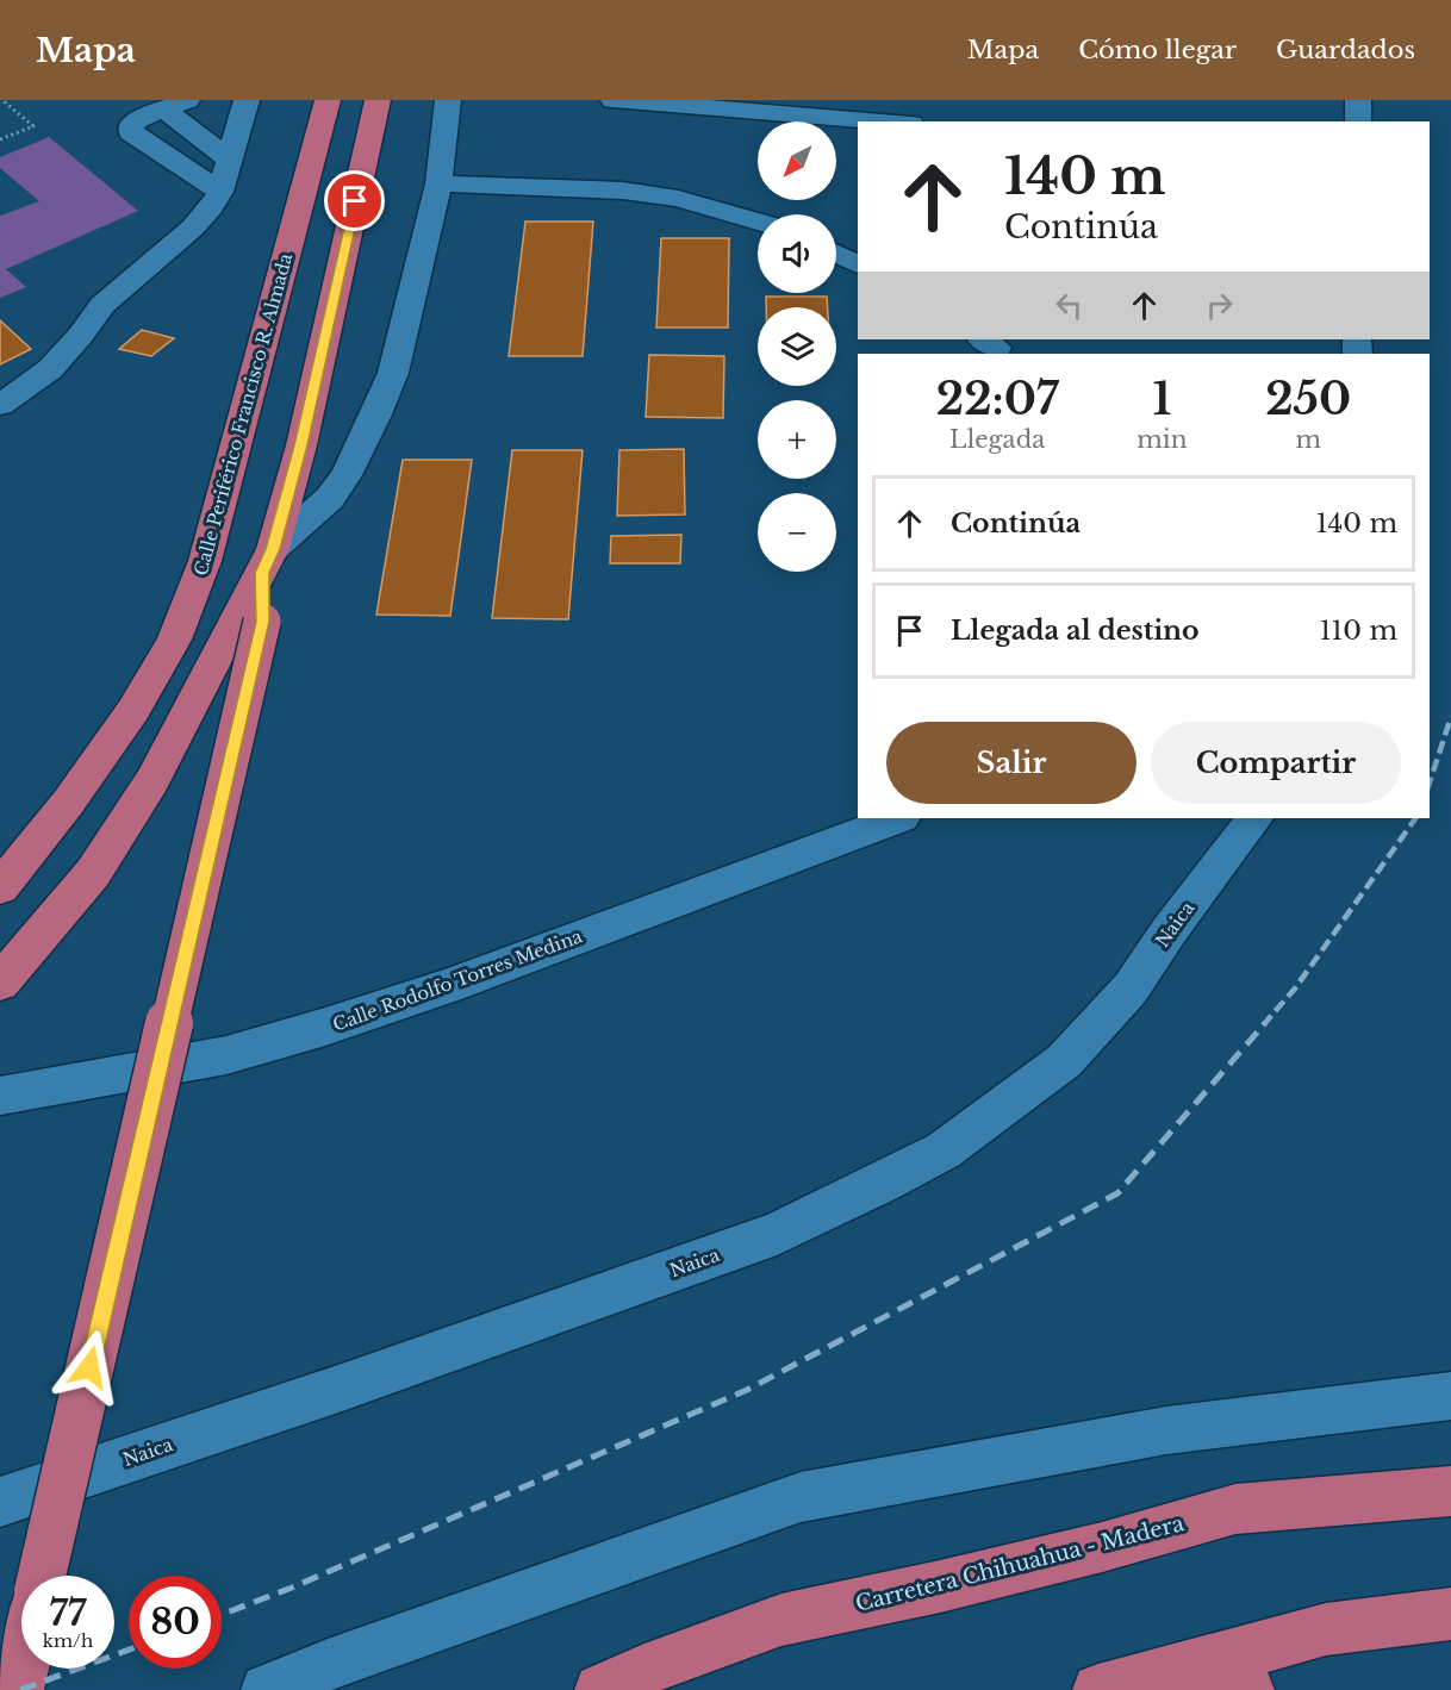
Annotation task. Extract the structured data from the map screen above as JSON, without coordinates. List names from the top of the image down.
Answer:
{
  "streets": {
    "highway": ["Calle Periférico Francisco R. Almada", "Carretera Chihuahua - Madera"],
    "street": ["Naica", "Calle Rodolfo Torres Medina"]
  },
  "north": "bottom left",
  "page": {
    "header": "Mapa",
    "nav": ["Mapa", "Cómo llegar", "Guardados"],
    "map_buttons": ["+", "−"],
    "turn": ["140 m", "Continúa"],
    "eta": [
      "22:07",
      "Llegada",
      "1",
      "min",
      "250",
      "m"
    ],
    "list": [
      {
        "name": "Continúa",
        "value": "140 m"
      },
      {
        "name": "Llegada al destino",
        "value": "110 m"
      }
    ],
    "buttons": ["Salir", "Compartir"],
    "speed": "77 km/h",
    "limit": "80"
  }
}
